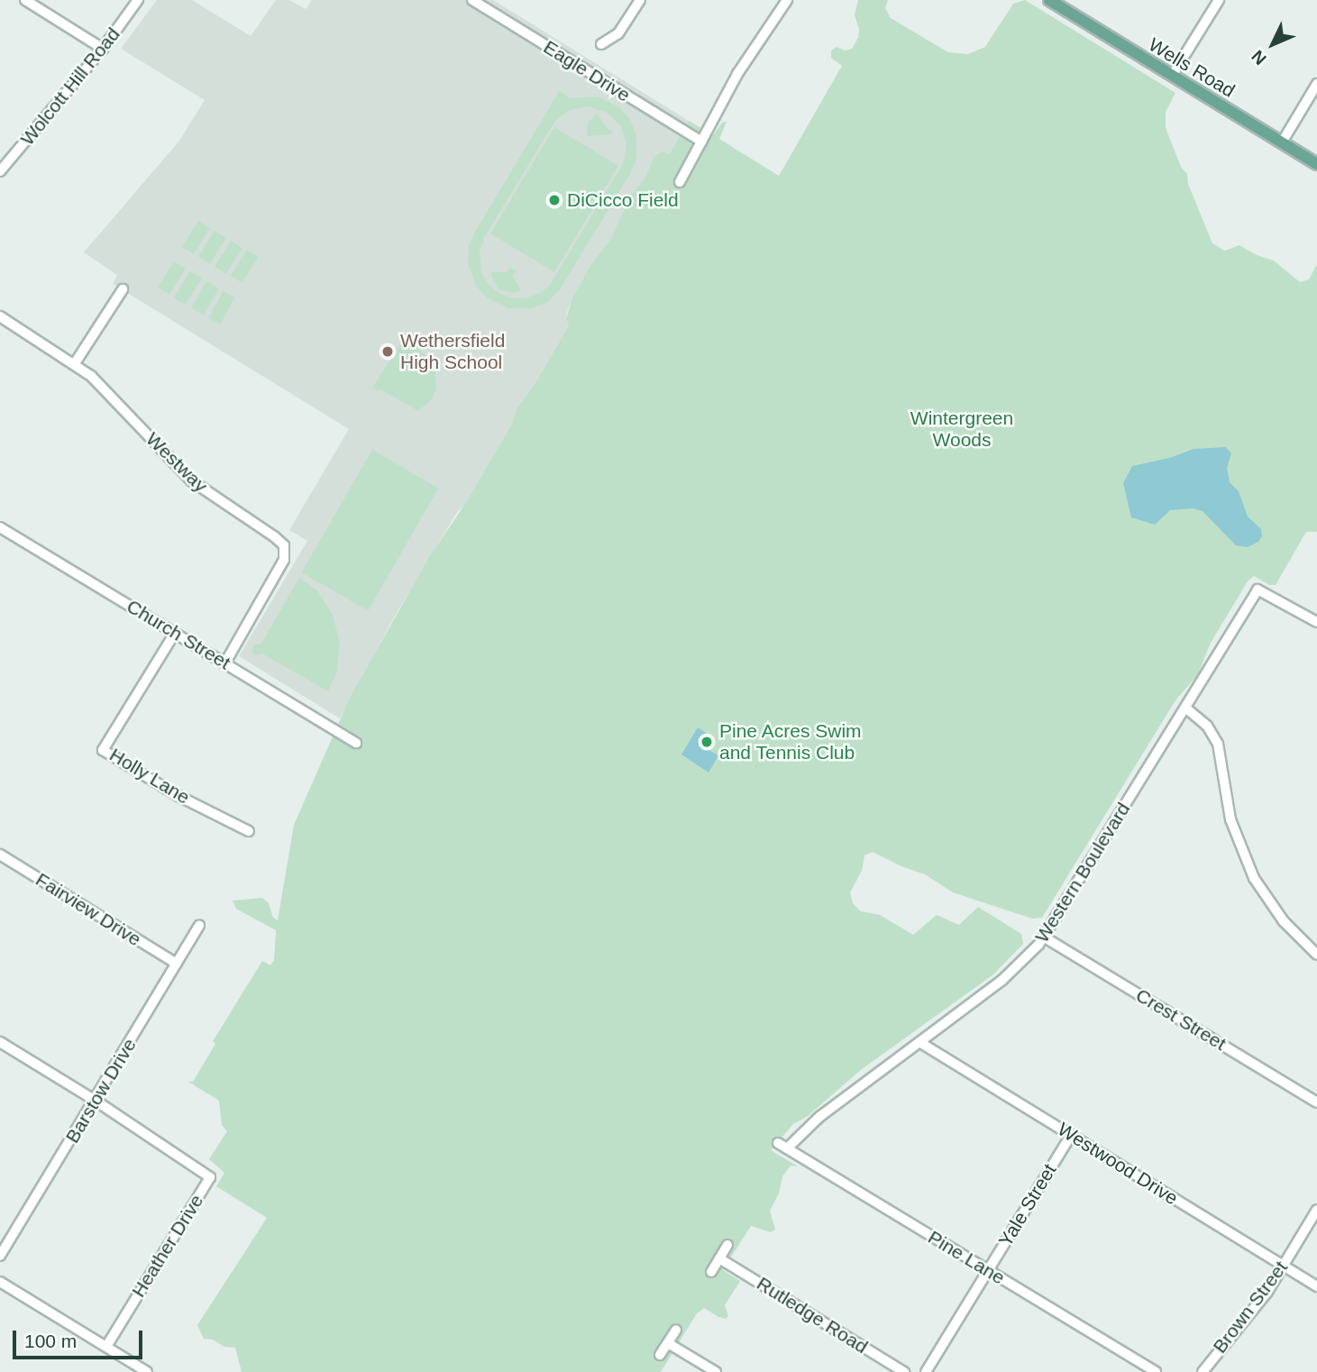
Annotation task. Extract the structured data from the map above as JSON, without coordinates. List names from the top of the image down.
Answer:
{
  "streets": {
    "main road": ["Wells Road"],
    "street": [
      "Eagle Drive",
      "Wolcott Hill Road",
      "Westway",
      "Church Street",
      "Holly Lane",
      "Western Boulevard",
      "Fairview Drive",
      "Crest Street",
      "Barstow Drive",
      "Westwood Drive",
      "Yale Street",
      "Heather Drive",
      "Pine Lane",
      "Brown Street",
      "Rutledge Road"
    ]
  },
  "crossings": [
    ["Westway", "Church Street"],
    ["Church Street", "Holly Lane"],
    ["Western Boulevard", "Crest Street"],
    ["Western Boulevard", "Westwood Drive"],
    ["Western Boulevard", "Pine Lane"],
    ["Fairview Drive", "Barstow Drive"],
    ["Barstow Drive", "Heather Drive"],
    ["Westwood Drive", "Yale Street"],
    ["Westwood Drive", "Brown Street"],
    ["Yale Street", "Pine Lane"]
  ],
  "parks": ["Wintergreen Woods"],
  "places": ["DiCicco Field", "Wethersfield High School", "Pine Acres Swim and Tennis Club"],
  "scale_bar": "100 m",
  "north": "bottom left"
}
